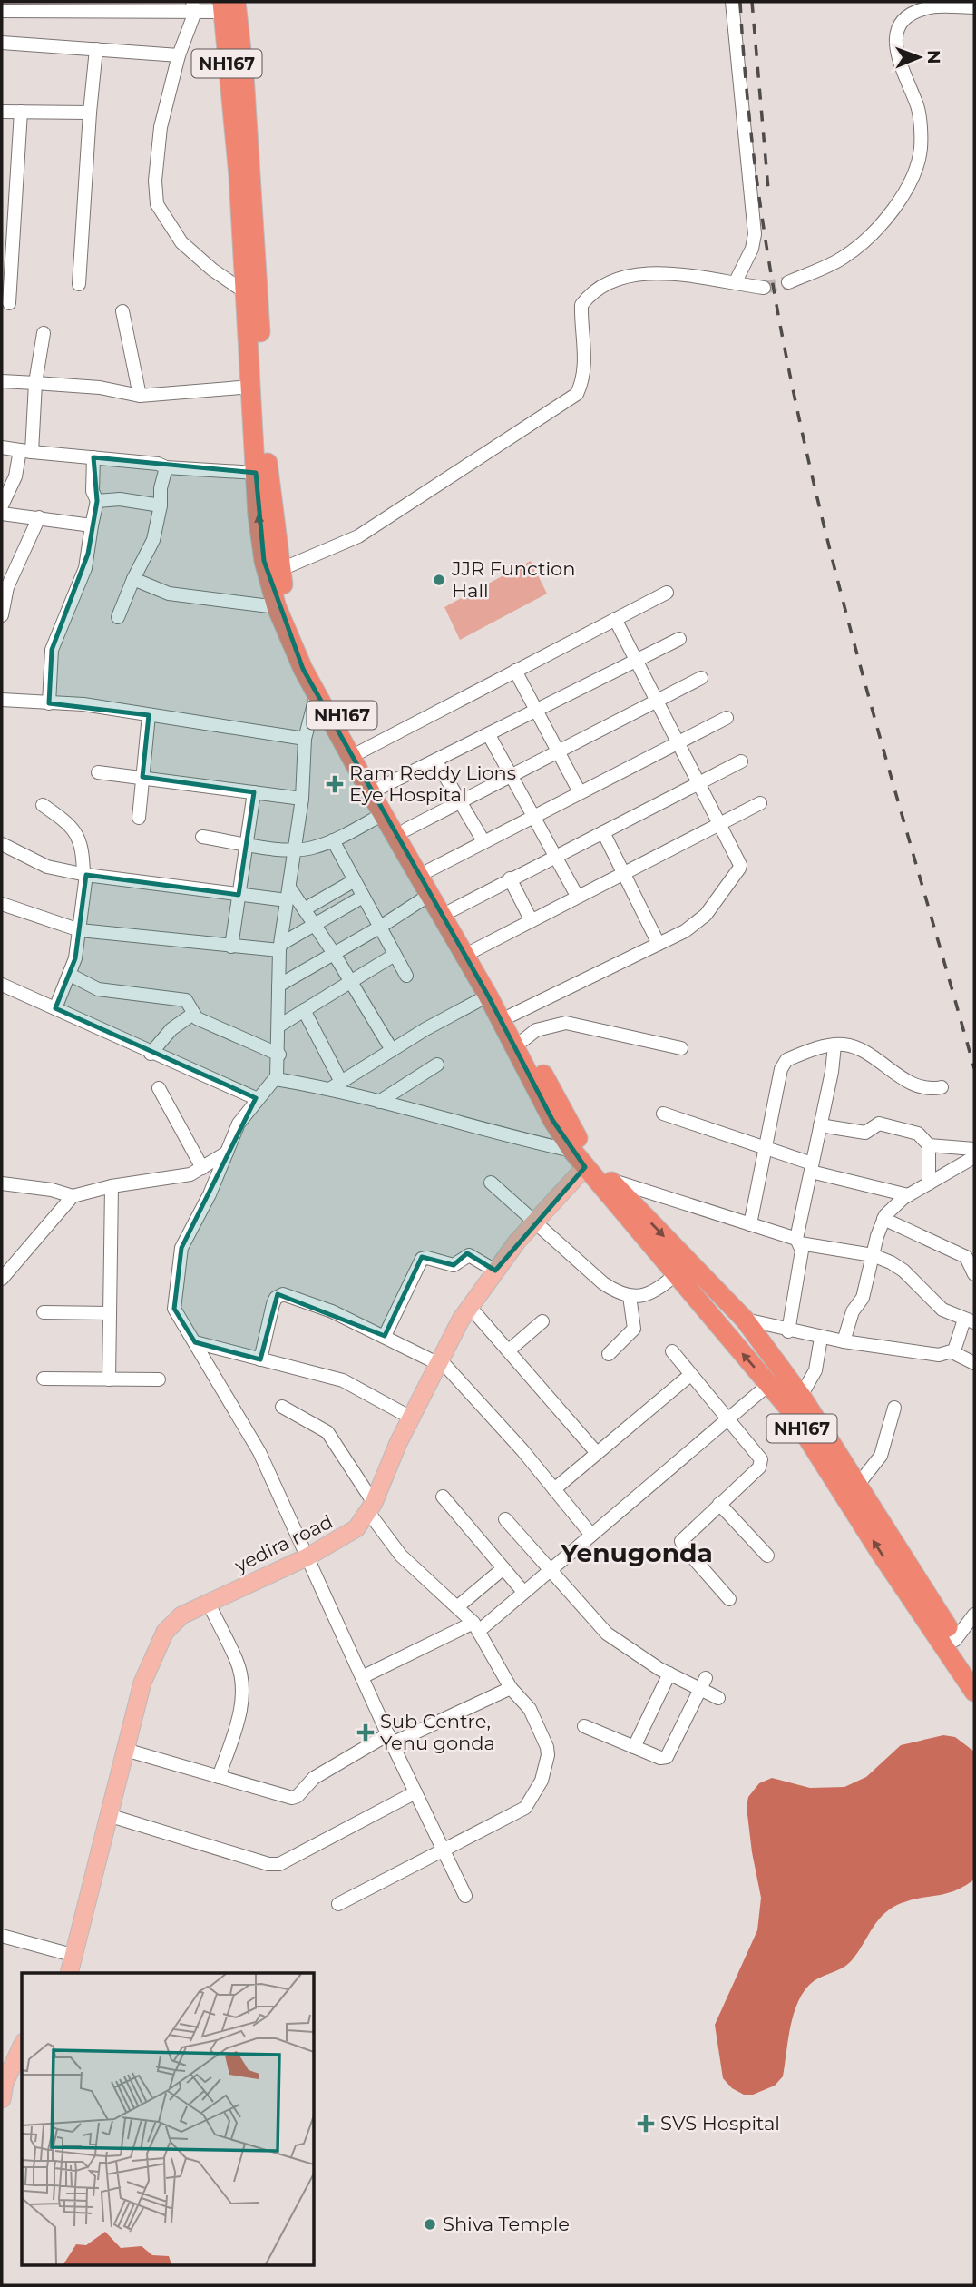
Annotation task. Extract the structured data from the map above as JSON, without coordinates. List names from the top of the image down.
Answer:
{
  "streets": {
    "highway": ["NH167"],
    "main road": ["yedira road"]
  },
  "crossings": [
    ["NH167", "yedira road"]
  ],
  "districts": ["Yenugonda"],
  "places": {
    "other": ["JJR Function Hall", "Shiva Temple"],
    "health": ["Ram Reddy Lions Eye Hospital", "Sub Centre, Yenu gonda", "SVS Hospital"]
  },
  "north": "right"
}
